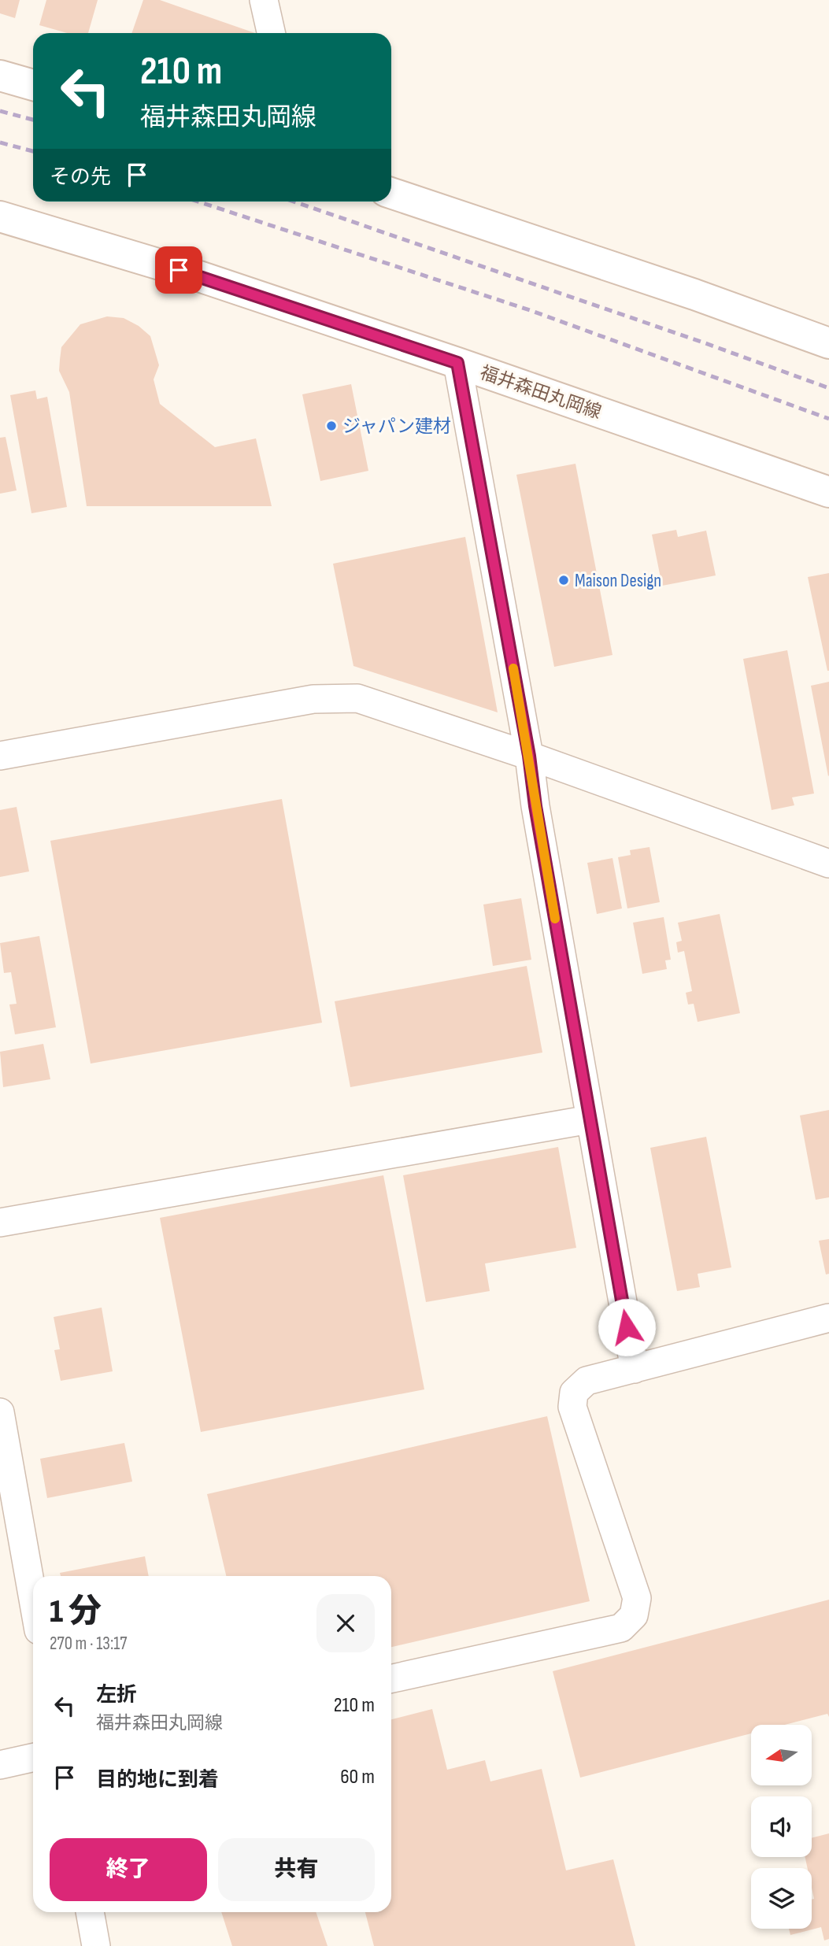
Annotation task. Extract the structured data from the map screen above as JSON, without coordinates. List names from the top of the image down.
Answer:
{
  "streets": {
    "main road": ["福井森田丸岡線"]
  },
  "places": ["ジャパン建材", "Maison Design"],
  "north": "left",
  "page": {
    "turn": ["210 m", "福井森田丸岡線"],
    "then": "その先",
    "heading": ["1 分", "270 m · 13:17"],
    "list": [
      {
        "name": "左折",
        "note": "福井森田丸岡線",
        "value": "210 m"
      },
      {
        "name": "目的地に到着",
        "value": "60 m"
      }
    ],
    "buttons": ["終了", "共有"]
  }
}
